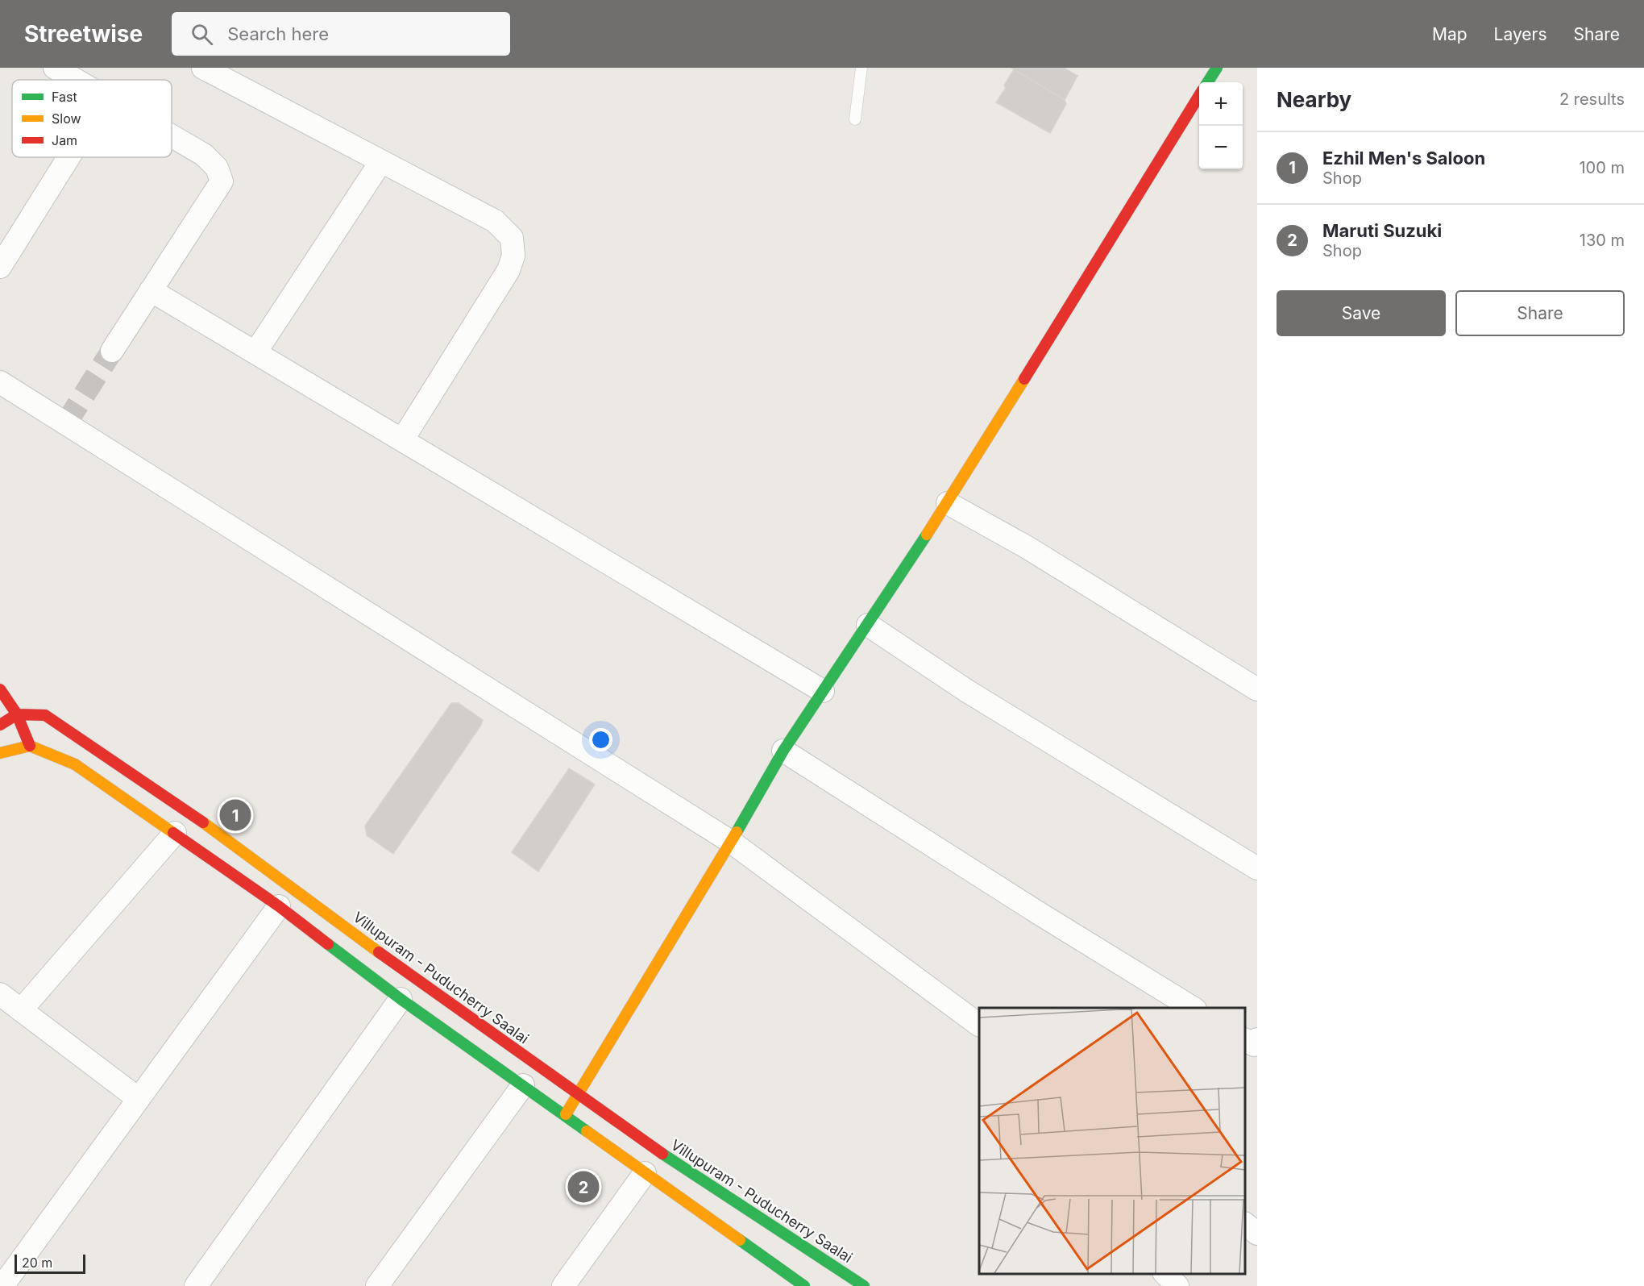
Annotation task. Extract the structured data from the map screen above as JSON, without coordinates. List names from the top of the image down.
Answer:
{
  "streets": {
    "main road": ["Villupuram - Puducherry Saalai"]
  },
  "legend": ["Fast", "Slow", "Jam"],
  "scale_bar": "20 m",
  "page": {
    "header": "Streetwise",
    "search": "Search here",
    "nav": ["Map", "Layers", "Share"],
    "heading": ["Nearby", "2 results"],
    "map_buttons": ["+", "−"],
    "list": [
      {
        "mark": "1",
        "name": "Ezhil Men's Saloon",
        "note": "Shop",
        "value": "100 m"
      },
      {
        "mark": "2",
        "name": "Maruti Suzuki",
        "note": "Shop",
        "value": "130 m"
      }
    ],
    "buttons": ["Save", "Share"],
    "pins": ["1", "2"],
    "scale": "20 m"
  }
}
